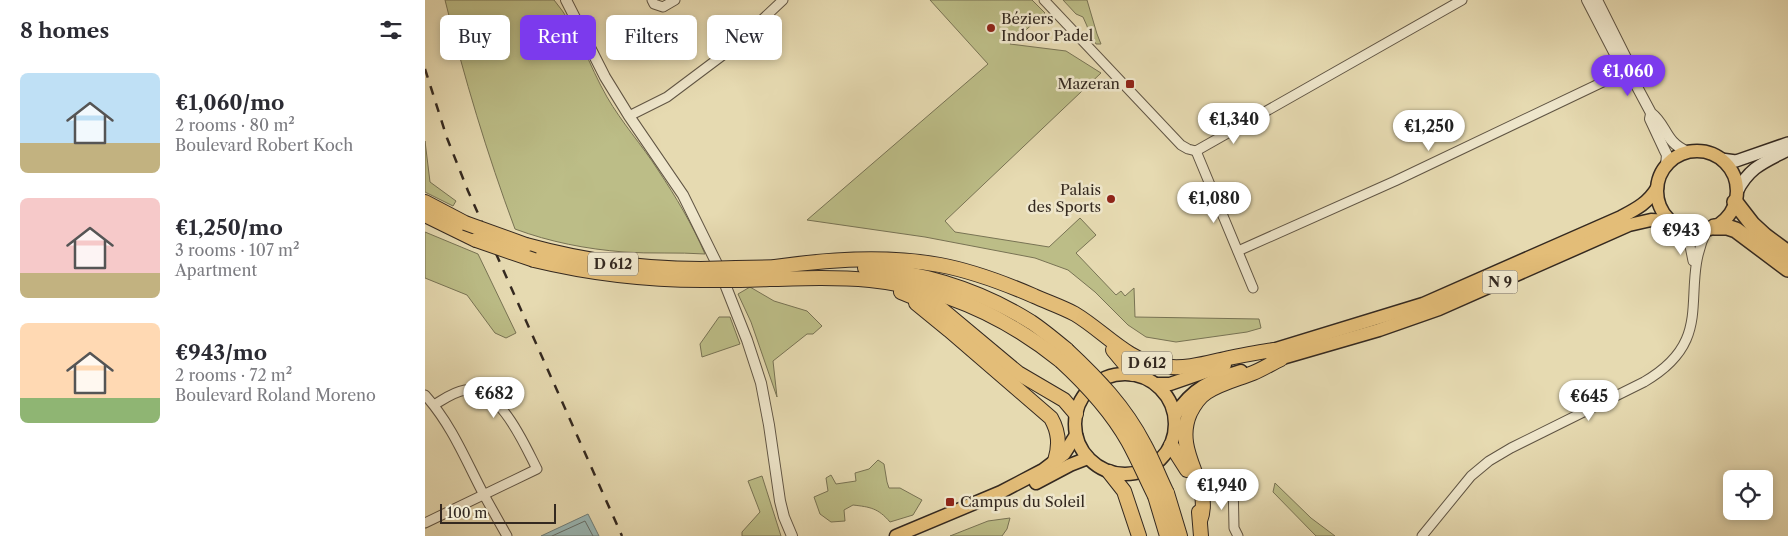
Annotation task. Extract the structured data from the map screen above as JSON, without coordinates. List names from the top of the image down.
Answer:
{
  "streets": {
    "highway": ["D 612"],
    "main road": ["N 9"]
  },
  "crossings": [
    ["D 612", "N 9"]
  ],
  "places": {
    "other": ["Béziers Indoor Padel", "Palais des Sports"],
    "transit": ["Mazeran", "Campus du Soleil"]
  },
  "scale_bar": "100 m",
  "page": {
    "heading": "8 homes",
    "chip": [
      "Buy",
      "Rent",
      "Filters",
      "New"
    ],
    "price": [
      "€1,060",
      "€1,340",
      "€1,250",
      "€1,080",
      "€943",
      "€682",
      "€645",
      "€1,940"
    ],
    "list": [
      {
        "name": "€1,060/mo",
        "note": "2 rooms · 80 m² · Boulevard Robert Koch"
      },
      {
        "name": "€1,250/mo",
        "note": "3 rooms · 107 m² · Apartment"
      },
      {
        "name": "€943/mo",
        "note": "2 rooms · 72 m² · Boulevard Roland Moreno"
      }
    ],
    "scale": "100 m"
  }
}
